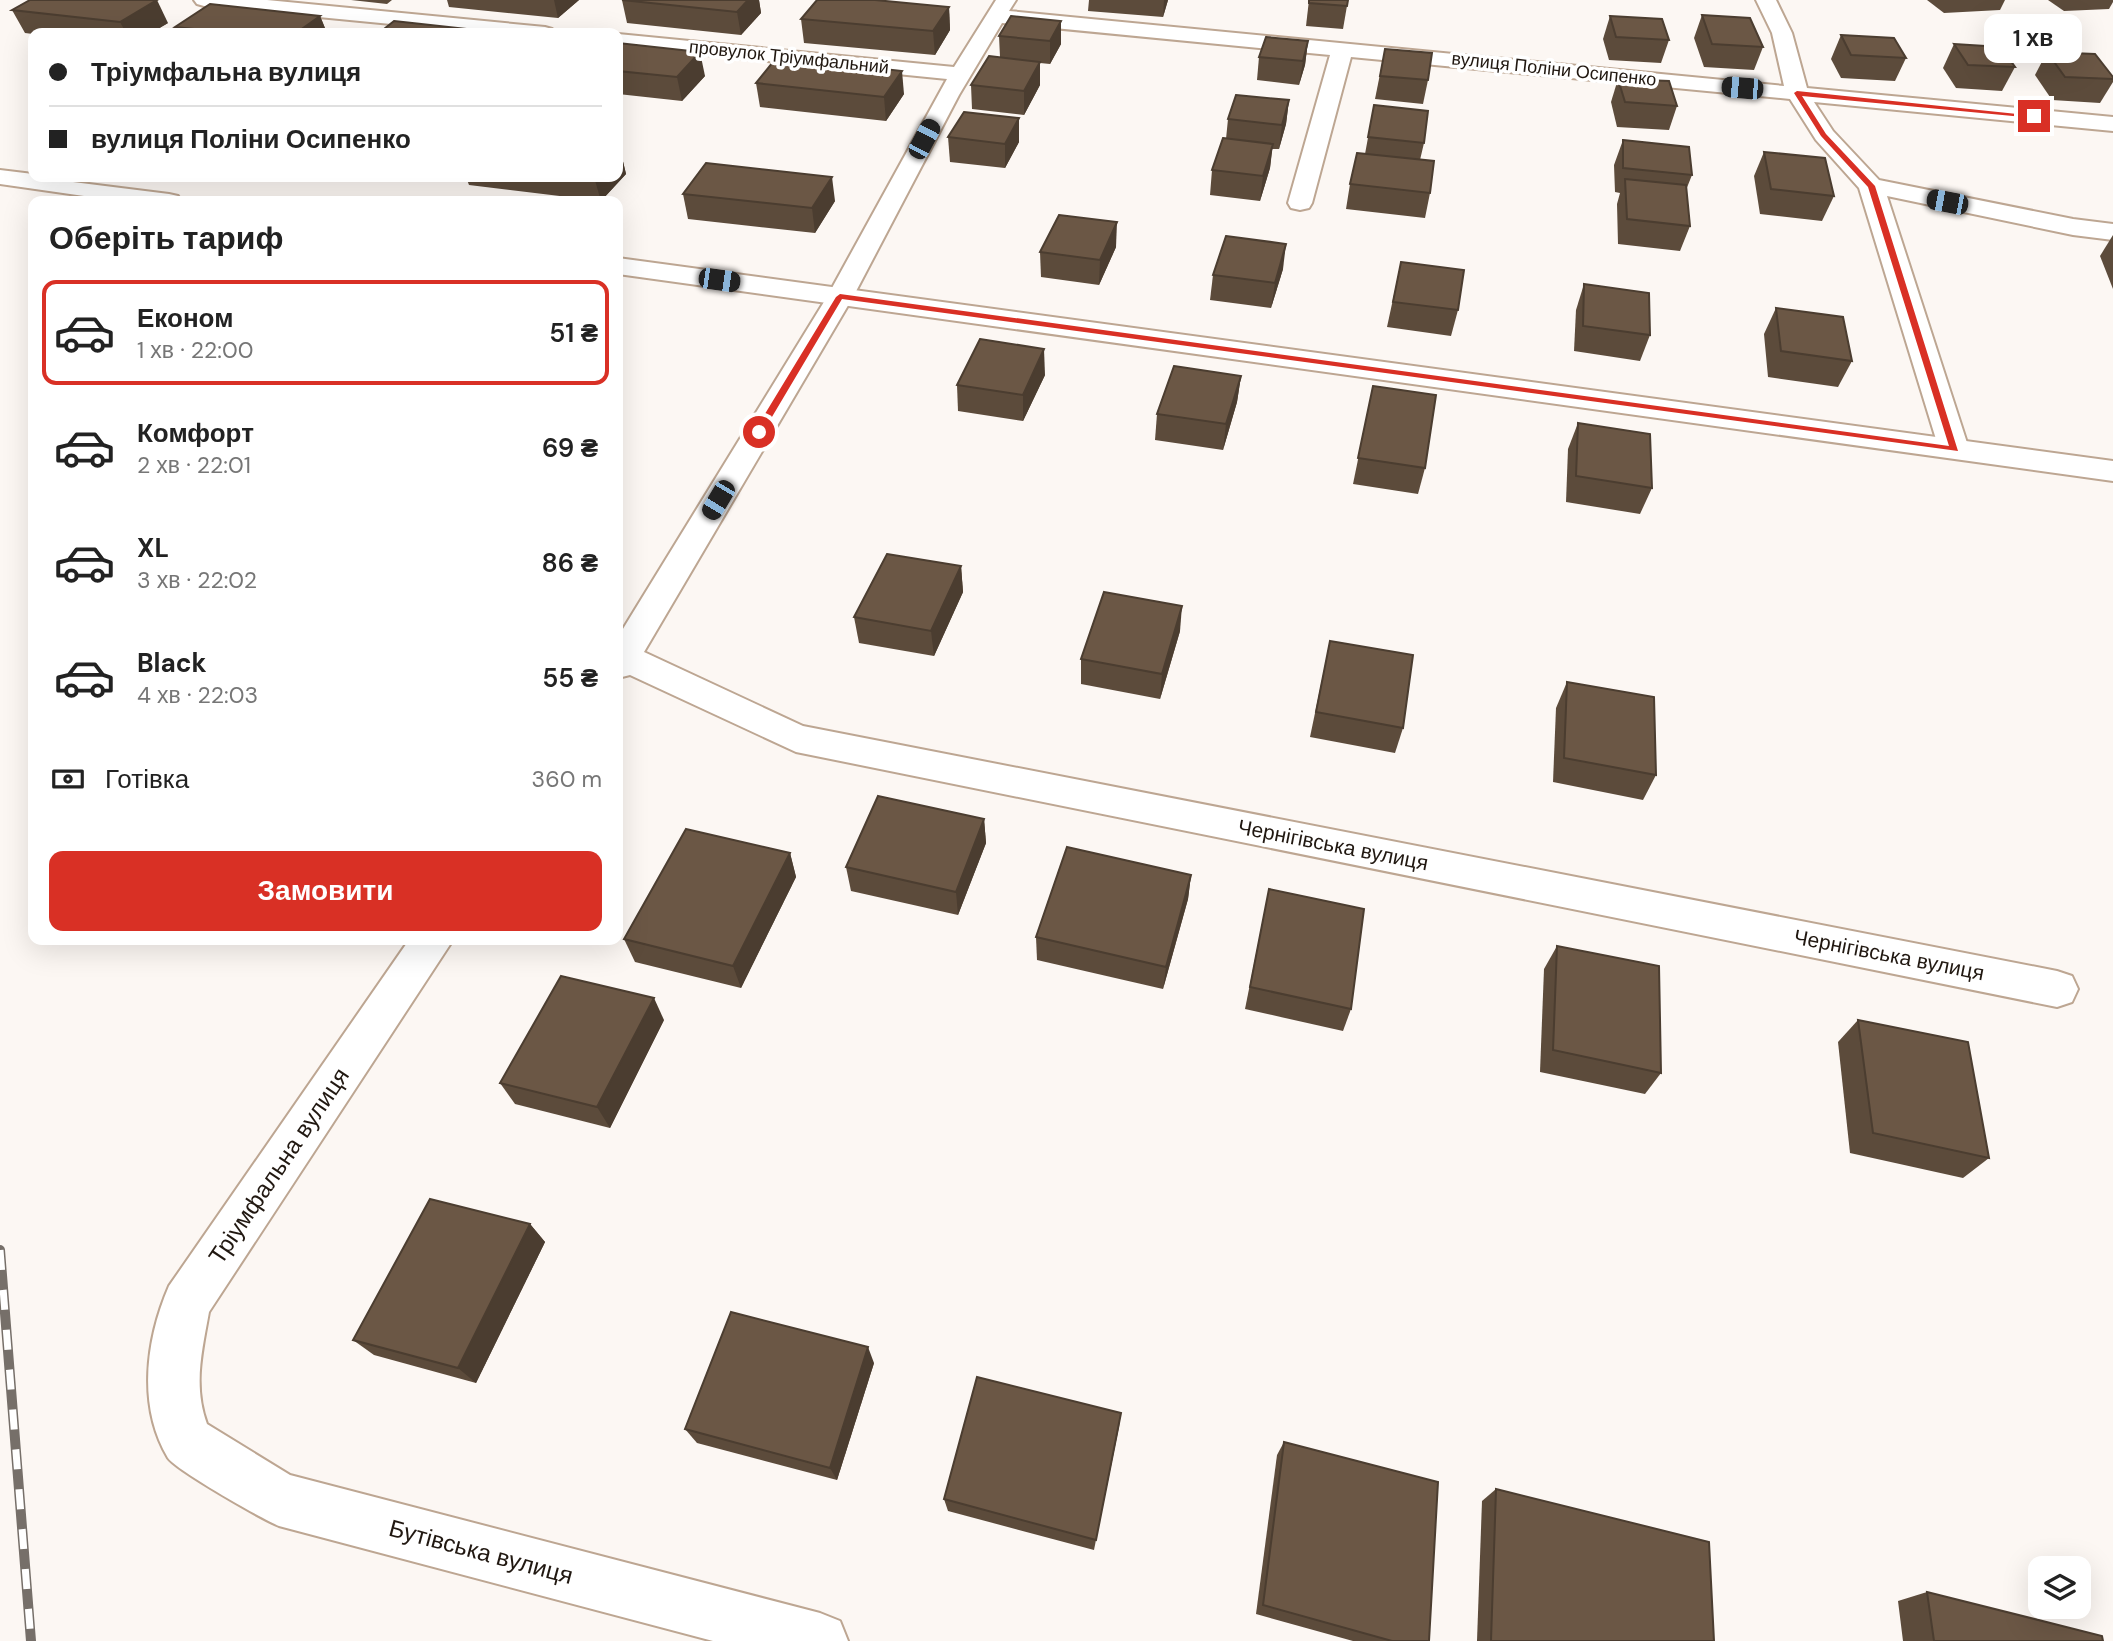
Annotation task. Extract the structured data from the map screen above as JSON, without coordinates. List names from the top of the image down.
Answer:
{
  "streets": {
    "street": [
      "провулок Тріумфальний",
      "вулиця Поліни Осипенко",
      "Чернігівська вулиця",
      "Тріумфальна вулиця",
      "Бутівська вулиця"
    ]
  },
  "crossings": [
    ["Тріумфальна вулиця", "Бутівська вулиця"]
  ],
  "page": {
    "bubble": "1 хв",
    "banner": ["Тріумфальна вулиця", "вулиця Поліни Осипенко"],
    "heading": "Оберіть тариф",
    "list": [
      {
        "name": "Економ",
        "note": "1 хв · 22:00",
        "value": "51 ₴"
      },
      {
        "name": "Комфорт",
        "note": "2 хв · 22:01",
        "value": "69 ₴"
      },
      {
        "name": "XL",
        "note": "3 хв · 22:02",
        "value": "86 ₴"
      },
      {
        "name": "Black",
        "note": "4 хв · 22:03",
        "value": "55 ₴"
      }
    ],
    "pay": ["Готівка", "360 m"],
    "buttons": "Замовити"
  }
}
